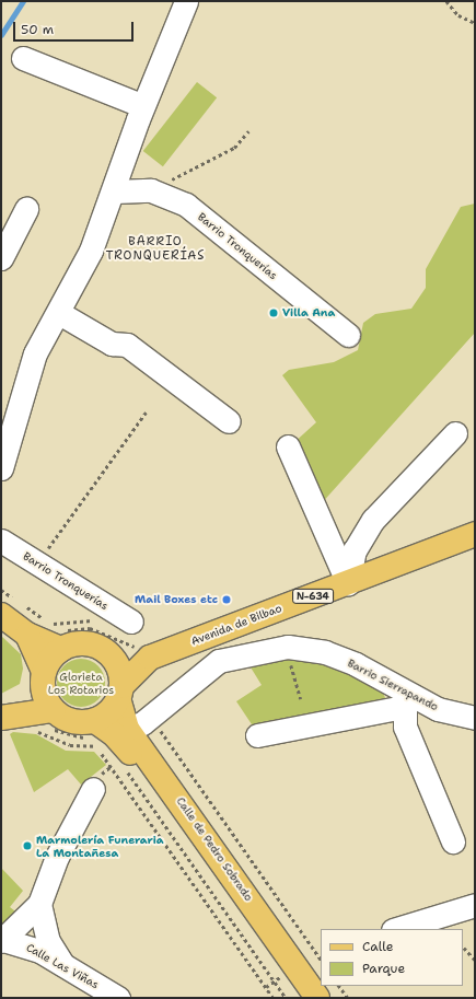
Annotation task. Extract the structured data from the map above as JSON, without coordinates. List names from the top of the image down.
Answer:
{
  "streets": {
    "main road": ["N-634", "Avenida de Bilbao", "Calle de Pedro Sobrado"],
    "street": ["Barrio Tronquerías", "Barrio Sierrapando", "Calle Las Viñas"]
  },
  "crossings": [
    ["N-634", "Avenida de Bilbao"],
    ["N-634", "Calle de Pedro Sobrado"],
    ["Avenida de Bilbao", "Calle de Pedro Sobrado"],
    ["Barrio Sierrapando", "Calle de Pedro Sobrado"]
  ],
  "districts": ["BARRIO TRONQUERÍAS"],
  "parks": ["Glorieta Los Rotarios"],
  "places": ["Villa Ana", "Mail Boxes etc", "Marmolería Funeraria La Montañesa"],
  "legend": ["Calle", "Parque"],
  "scale_bar": "50 m"
}
